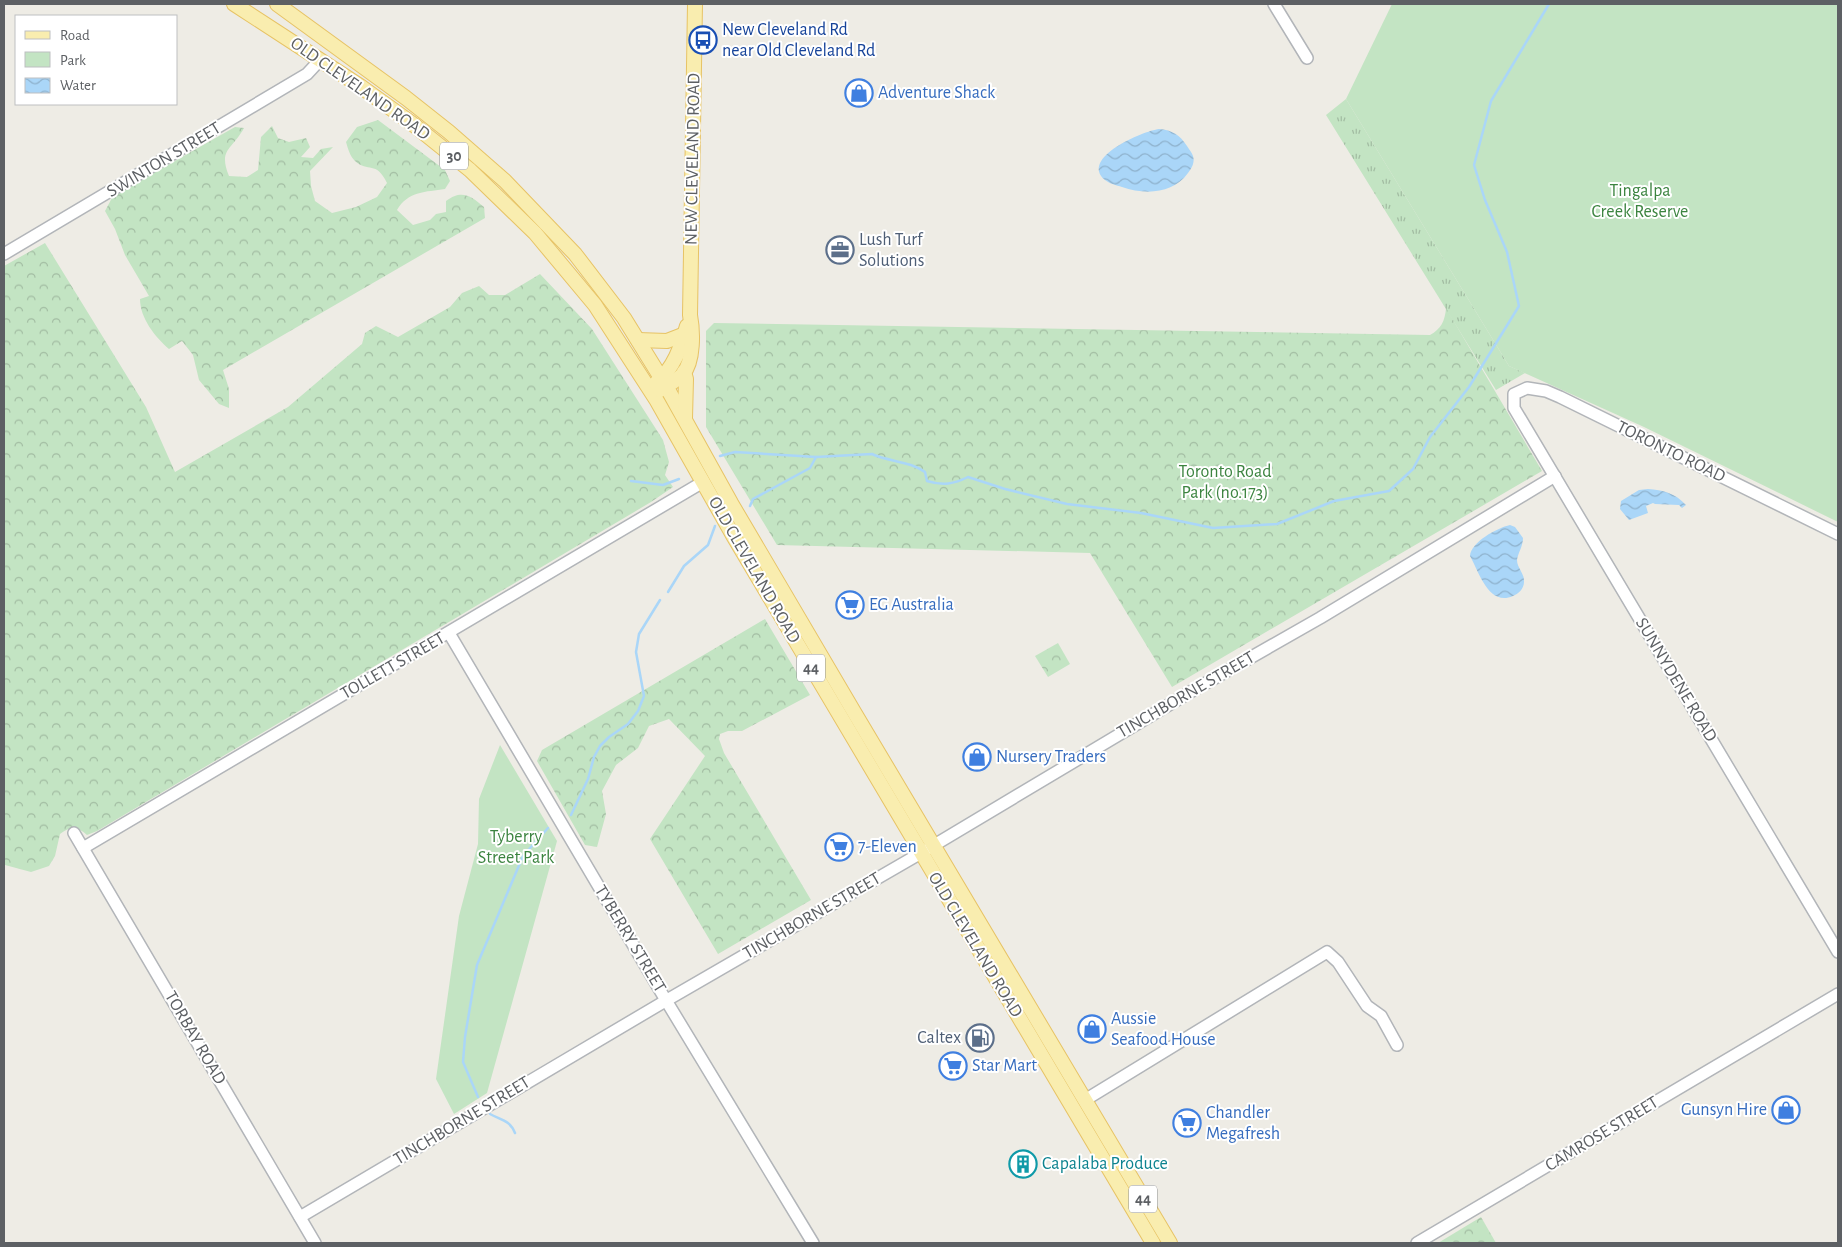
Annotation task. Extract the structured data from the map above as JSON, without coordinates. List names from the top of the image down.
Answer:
{
  "streets": {
    "main road": [
      "OLD CLEVELAND ROAD",
      "30",
      "NEW CLEVELAND ROAD",
      "44"
    ],
    "street": [
      "SWINTON STREET",
      "TORONTO ROAD",
      "TOLLETT STREET",
      "SUNNYDENE ROAD",
      "TINCHBORNE STREET",
      "TYBERRY STREET",
      "TORBAY ROAD",
      "CAMROSE STREET"
    ]
  },
  "crossings": [
    ["OLD CLEVELAND ROAD", "NEW CLEVELAND ROAD"],
    ["OLD CLEVELAND ROAD", "SWINTON STREET"],
    ["OLD CLEVELAND ROAD", "TOLLETT STREET"],
    ["OLD CLEVELAND ROAD", "TINCHBORNE STREET"],
    ["TORONTO ROAD", "SUNNYDENE ROAD"],
    ["TOLLETT STREET", "TYBERRY STREET"],
    ["TOLLETT STREET", "TORBAY ROAD"],
    ["SUNNYDENE ROAD", "TINCHBORNE STREET"],
    ["TINCHBORNE STREET", "TYBERRY STREET"],
    ["TINCHBORNE STREET", "TORBAY ROAD"]
  ],
  "parks": ["Tingalpa Creek Reserve", "Toronto Road Park (no.173)", "Tyberry Street Park"],
  "places": {
    "bus stop": ["New Cleveland Rd near Old Cleveland Rd"],
    "shop": [
      "Adventure Shack",
      "Nursery Traders",
      "Aussie Seafood House",
      "Gunsyn Hire"
    ],
    "office": ["Lush Turf Solutions"],
    "supermarket": [
      "EG Australia",
      "7-Eleven",
      "Star Mart",
      "Chandler Megafresh"
    ],
    "fuel station": ["Caltex"],
    "building": ["Capalaba Produce"]
  },
  "legend": ["Road", "Park", "Water"]
}
